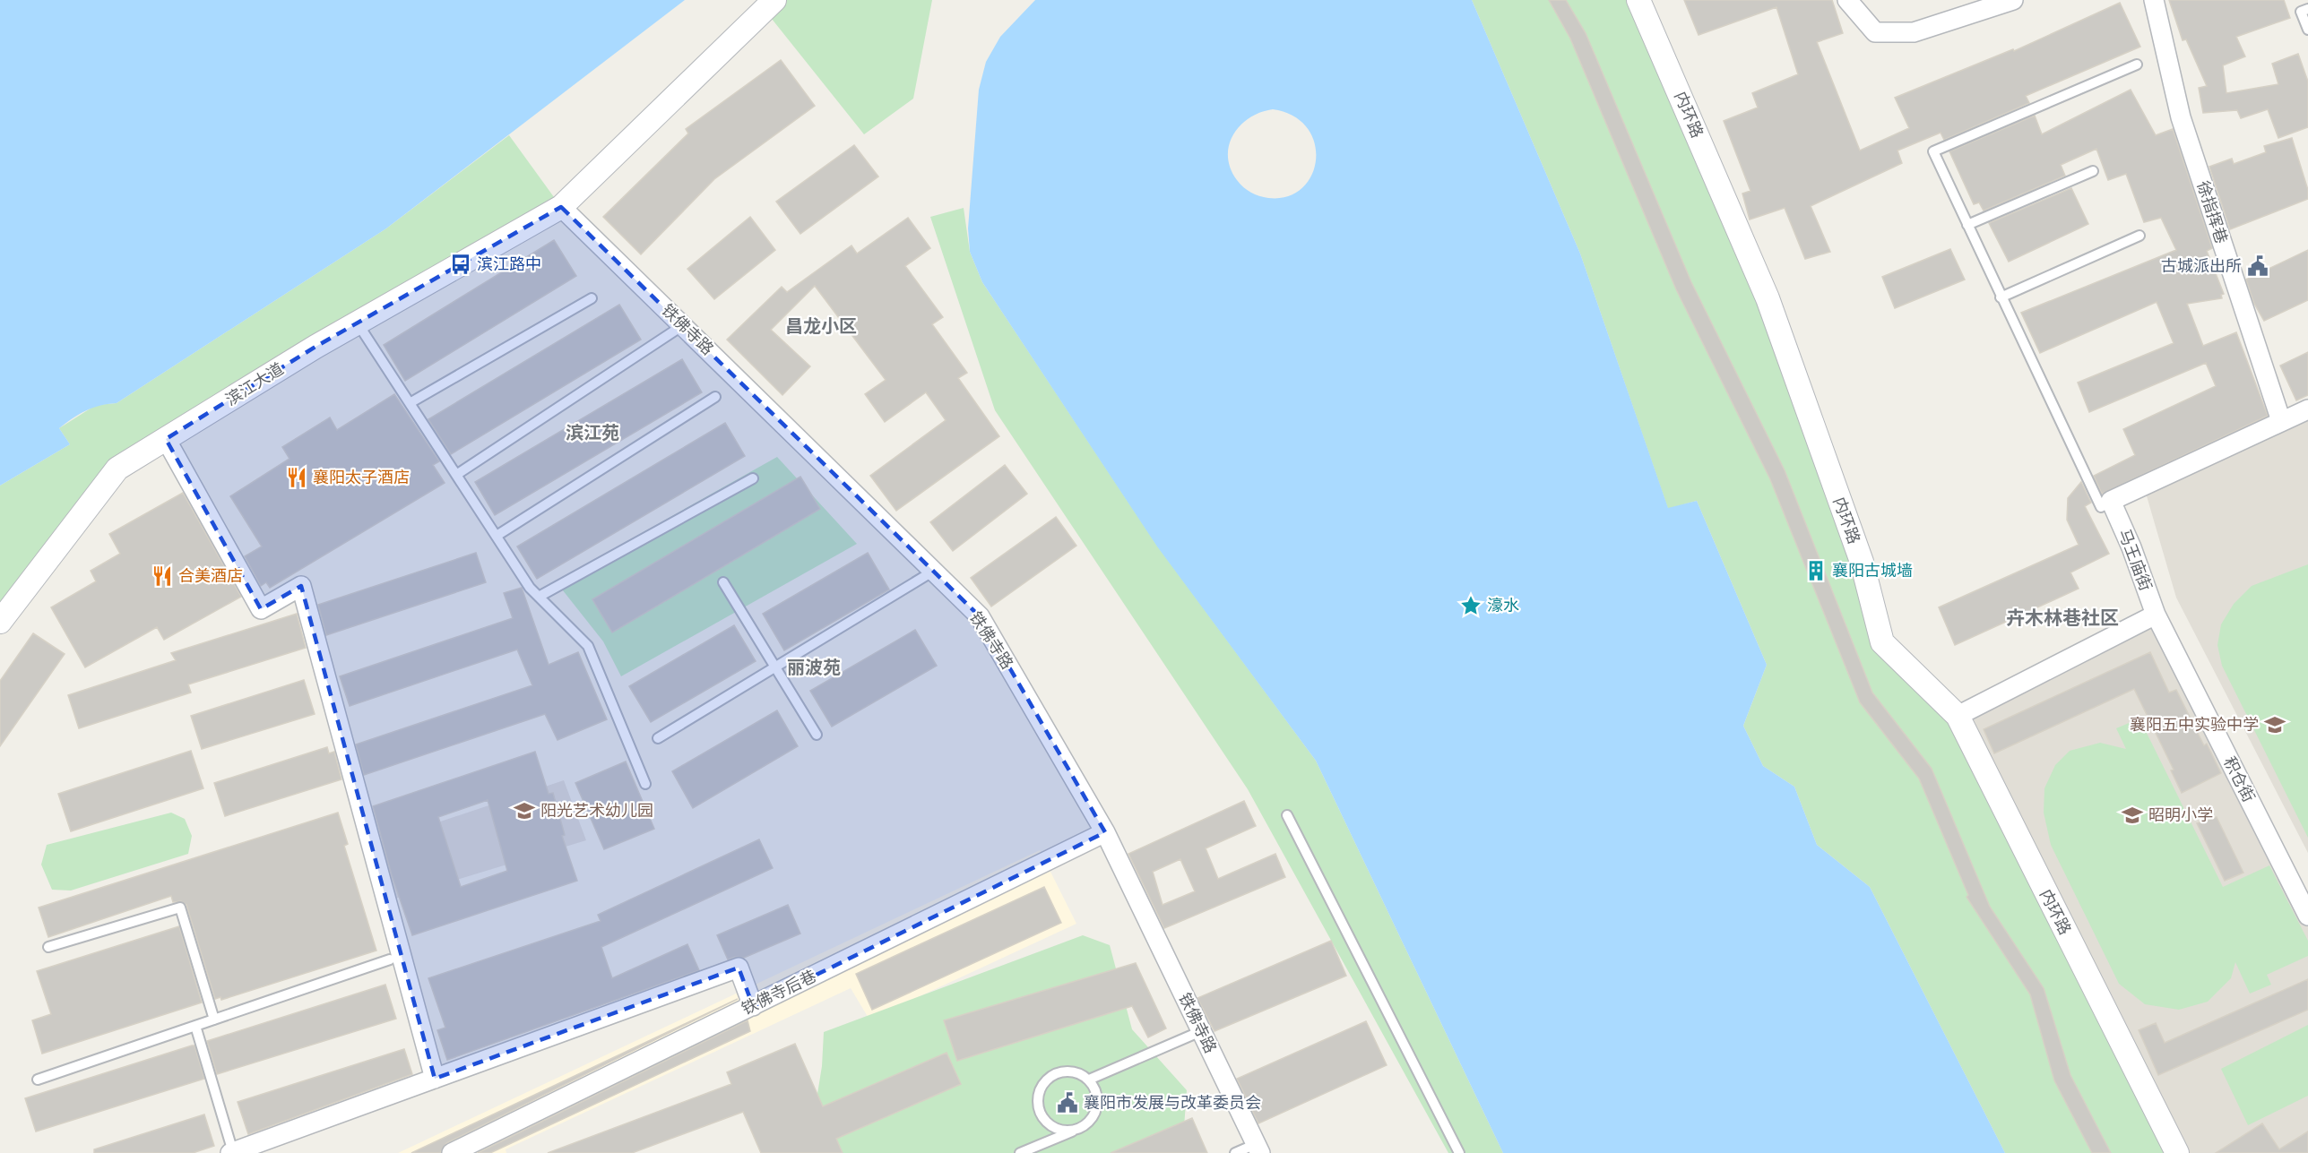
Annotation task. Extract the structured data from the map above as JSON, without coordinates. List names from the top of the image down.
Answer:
{
  "streets": {
    "street": [
      "内环路",
      "徐指挥巷",
      "铁佛寺路",
      "滨江大道",
      "马王庙街",
      "积仓街",
      "铁佛寺后巷"
    ]
  },
  "crossings": [
    ["铁佛寺路", "滨江大道"],
    ["铁佛寺路", "铁佛寺后巷"],
    ["马王庙街", "积仓街"]
  ],
  "districts": [
    "昌龙小区",
    "滨江苑",
    "卉木林巷社区",
    "丽波苑"
  ],
  "places": {
    "bus stop": ["滨江路中"],
    "public building": ["古城派出所", "襄阳市发展与改革委员会"],
    "restaurant": ["襄阳太子酒店", "合美酒店"],
    "building": ["襄阳古城墙"],
    "place": ["濠水"],
    "school or university": ["襄阳五中实验中学", "阳光艺术幼儿园", "昭明小学"]
  }
}
